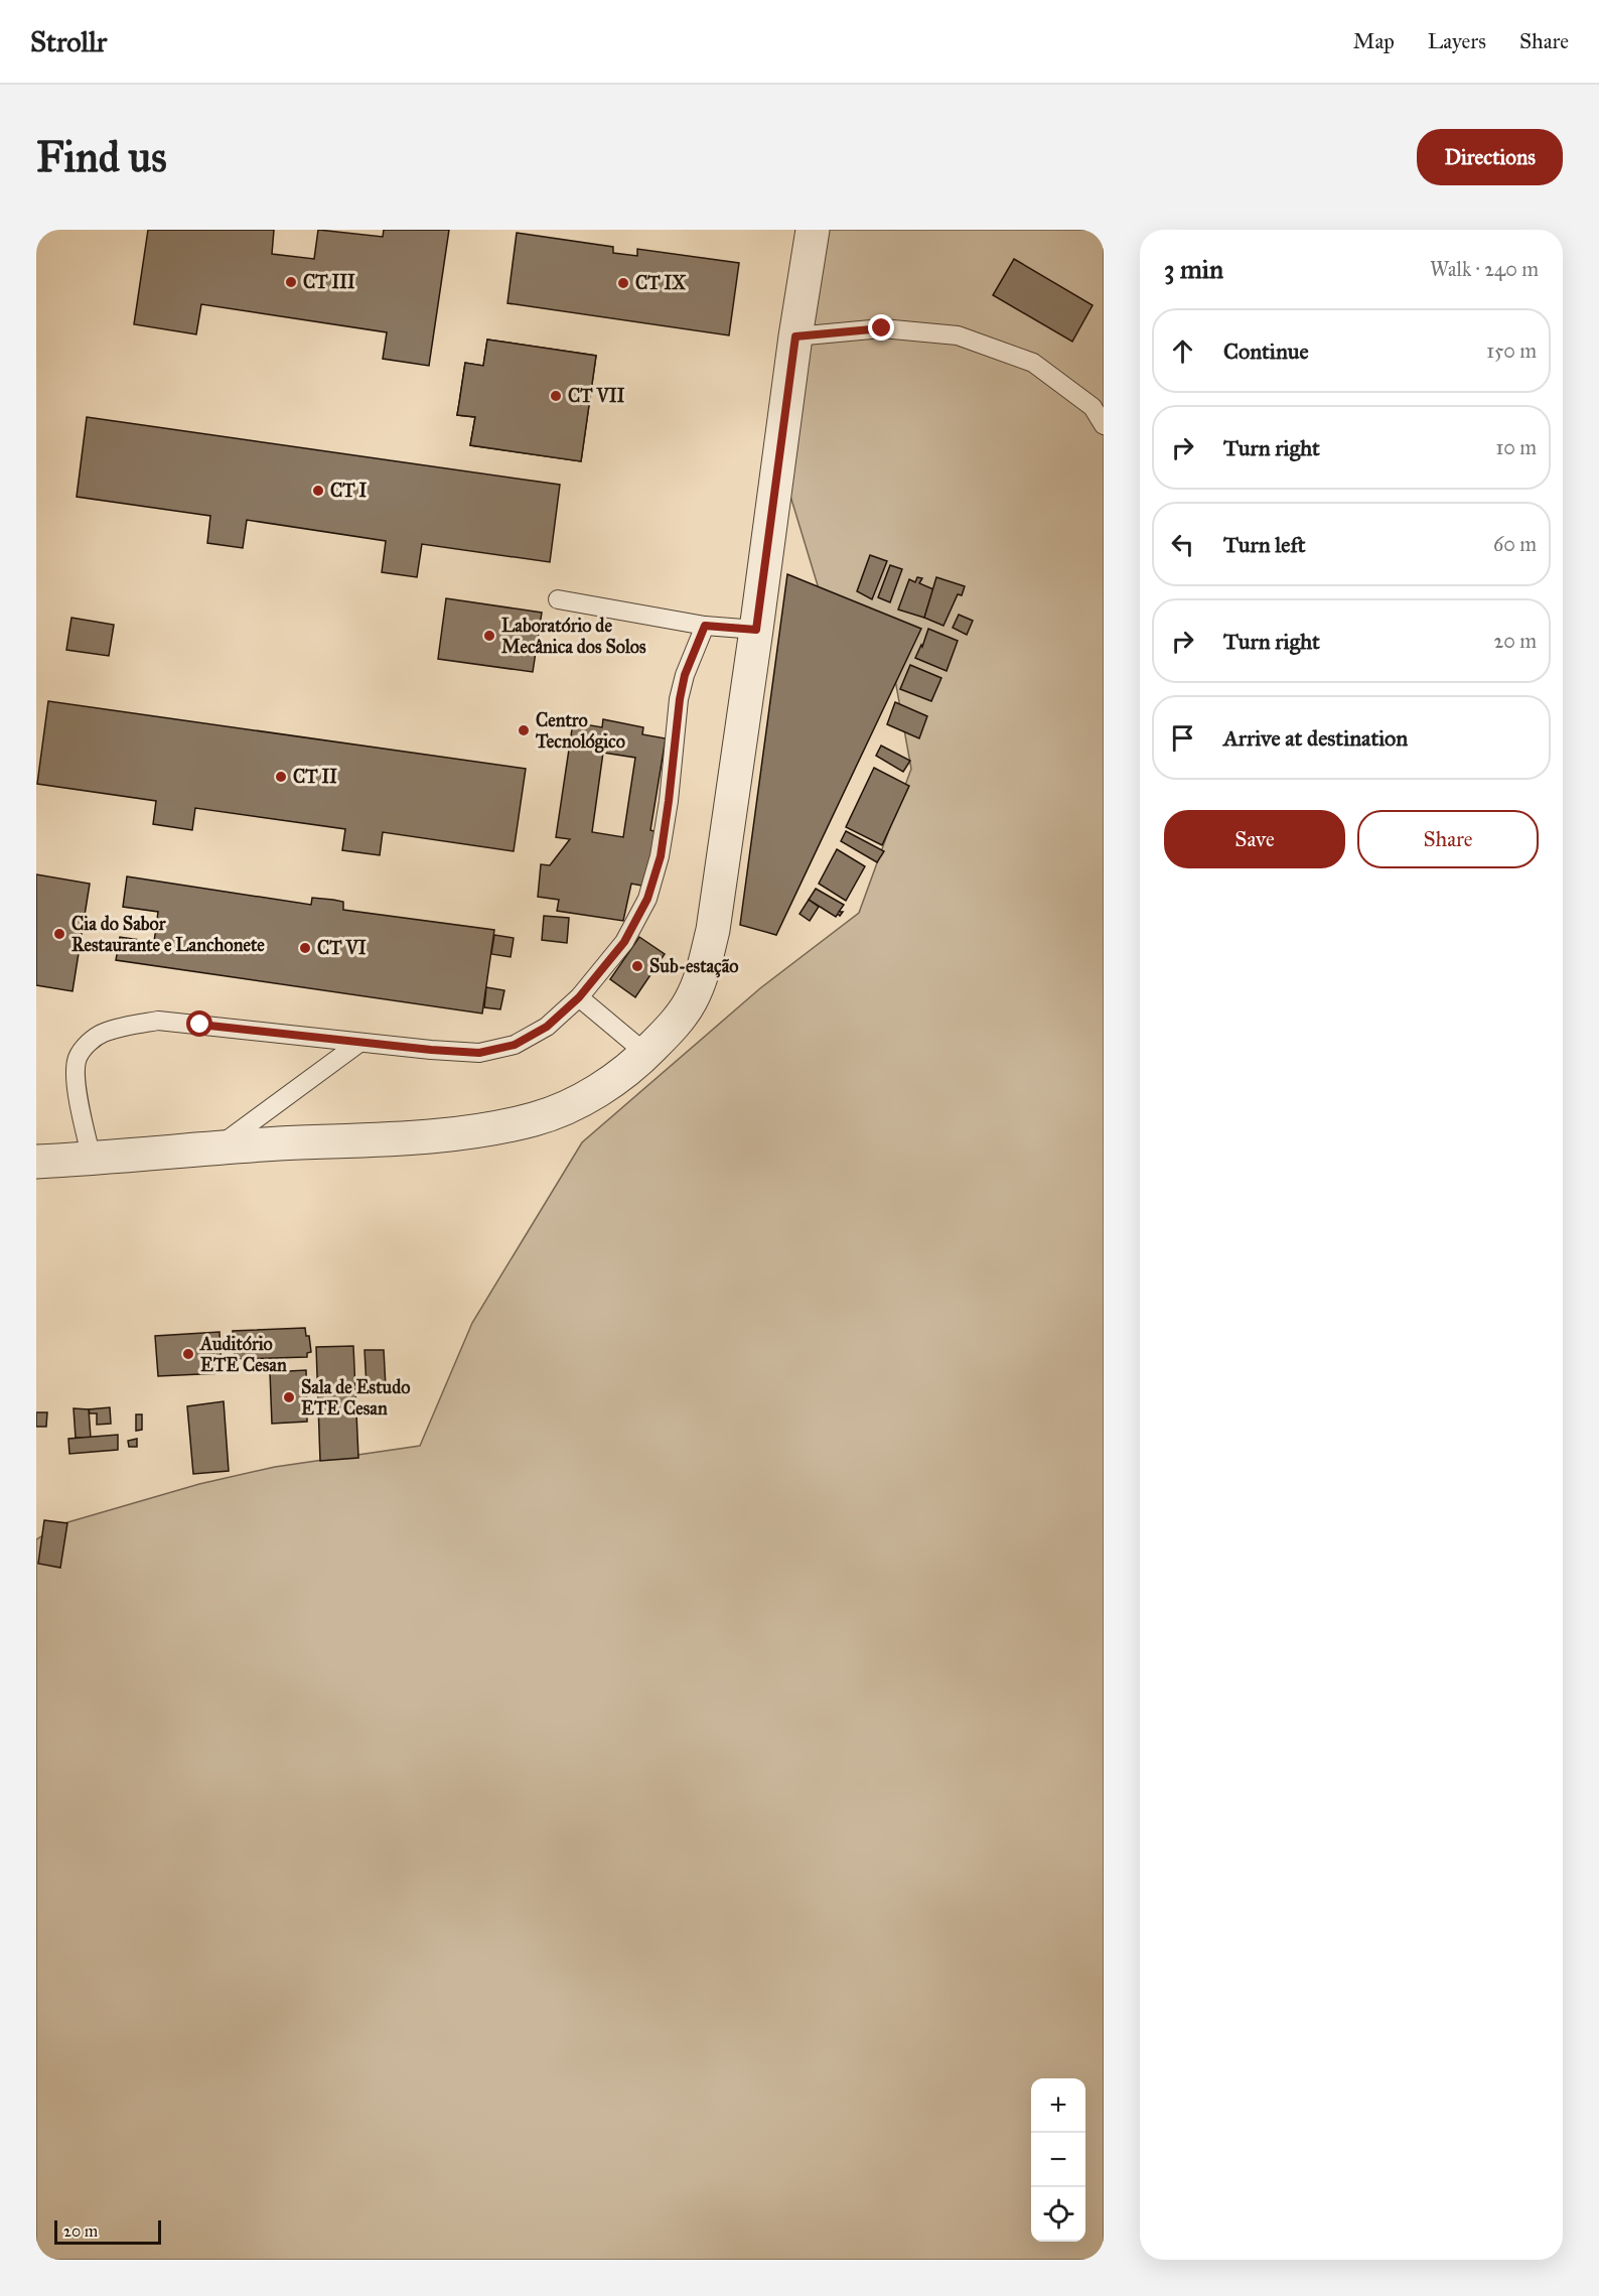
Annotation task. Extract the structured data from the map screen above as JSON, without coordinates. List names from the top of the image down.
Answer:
{
  "places": [
    "CT III",
    "CT IX",
    "CT VII",
    "CT I",
    "Laboratório de Mecânica dos Solos",
    "Centro Tecnológico",
    "CT II",
    "Cia do Sabor Restaurante e Lanchonete",
    "CT VI",
    "Sub-estação",
    "Auditório ETE Cesan",
    "Sala de Estudo ETE Cesan"
  ],
  "scale_bar": "20 m",
  "page": {
    "header": "Strollr",
    "nav": ["Map", "Layers", "Share"],
    "buttons": [
      "Directions",
      ["Save", "Share"]
    ],
    "title": "Find us",
    "heading": ["3 min", "Walk · 240 m"],
    "list": [
      ["Continue", "150 m"],
      ["Turn right", "10 m"],
      ["Turn left", "60 m"],
      ["Turn right", "20 m"],
      "Arrive at destination"
    ],
    "map_buttons": ["+", "−"],
    "scale": "20 m"
  }
}
